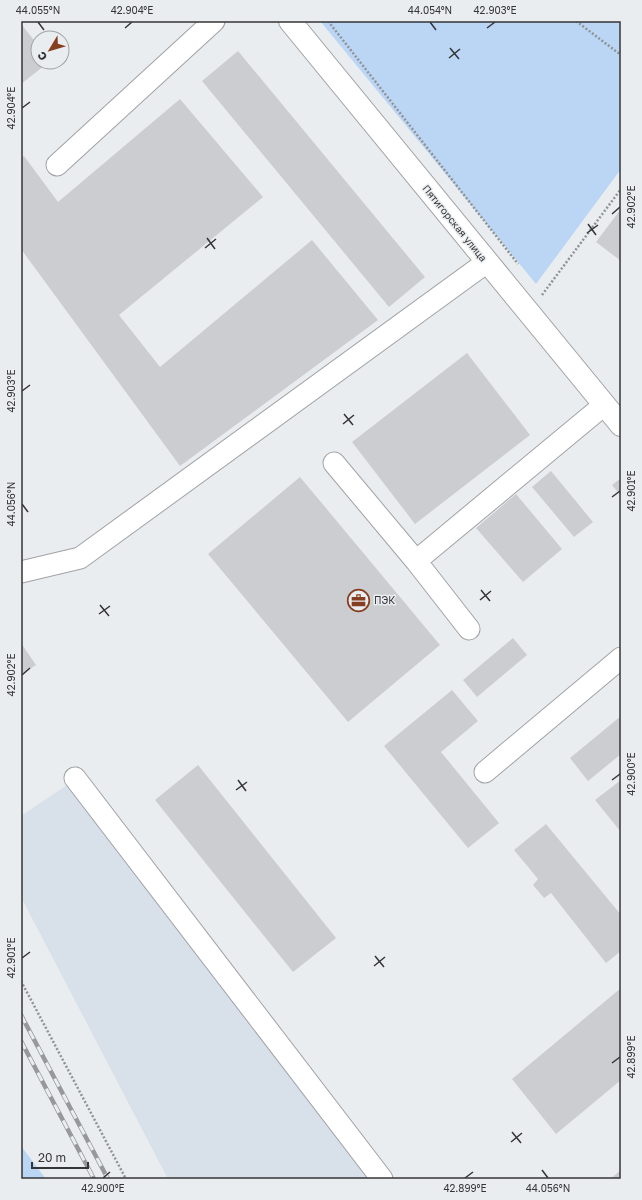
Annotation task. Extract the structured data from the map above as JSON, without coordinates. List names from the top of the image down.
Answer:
{
  "streets": {
    "main road": ["Пятигорская улица"]
  },
  "places": {
    "office": ["ПЭК"]
  },
  "scale_bar": "20 m",
  "north": "bottom left",
  "coordinates": [
    "44.055°N",
    "42.904°E",
    "44.054°N",
    "42.903°E",
    "42.902°E",
    "42.901°E",
    "44.056°N",
    "42.900°E",
    "42.899°E"
  ]
}
